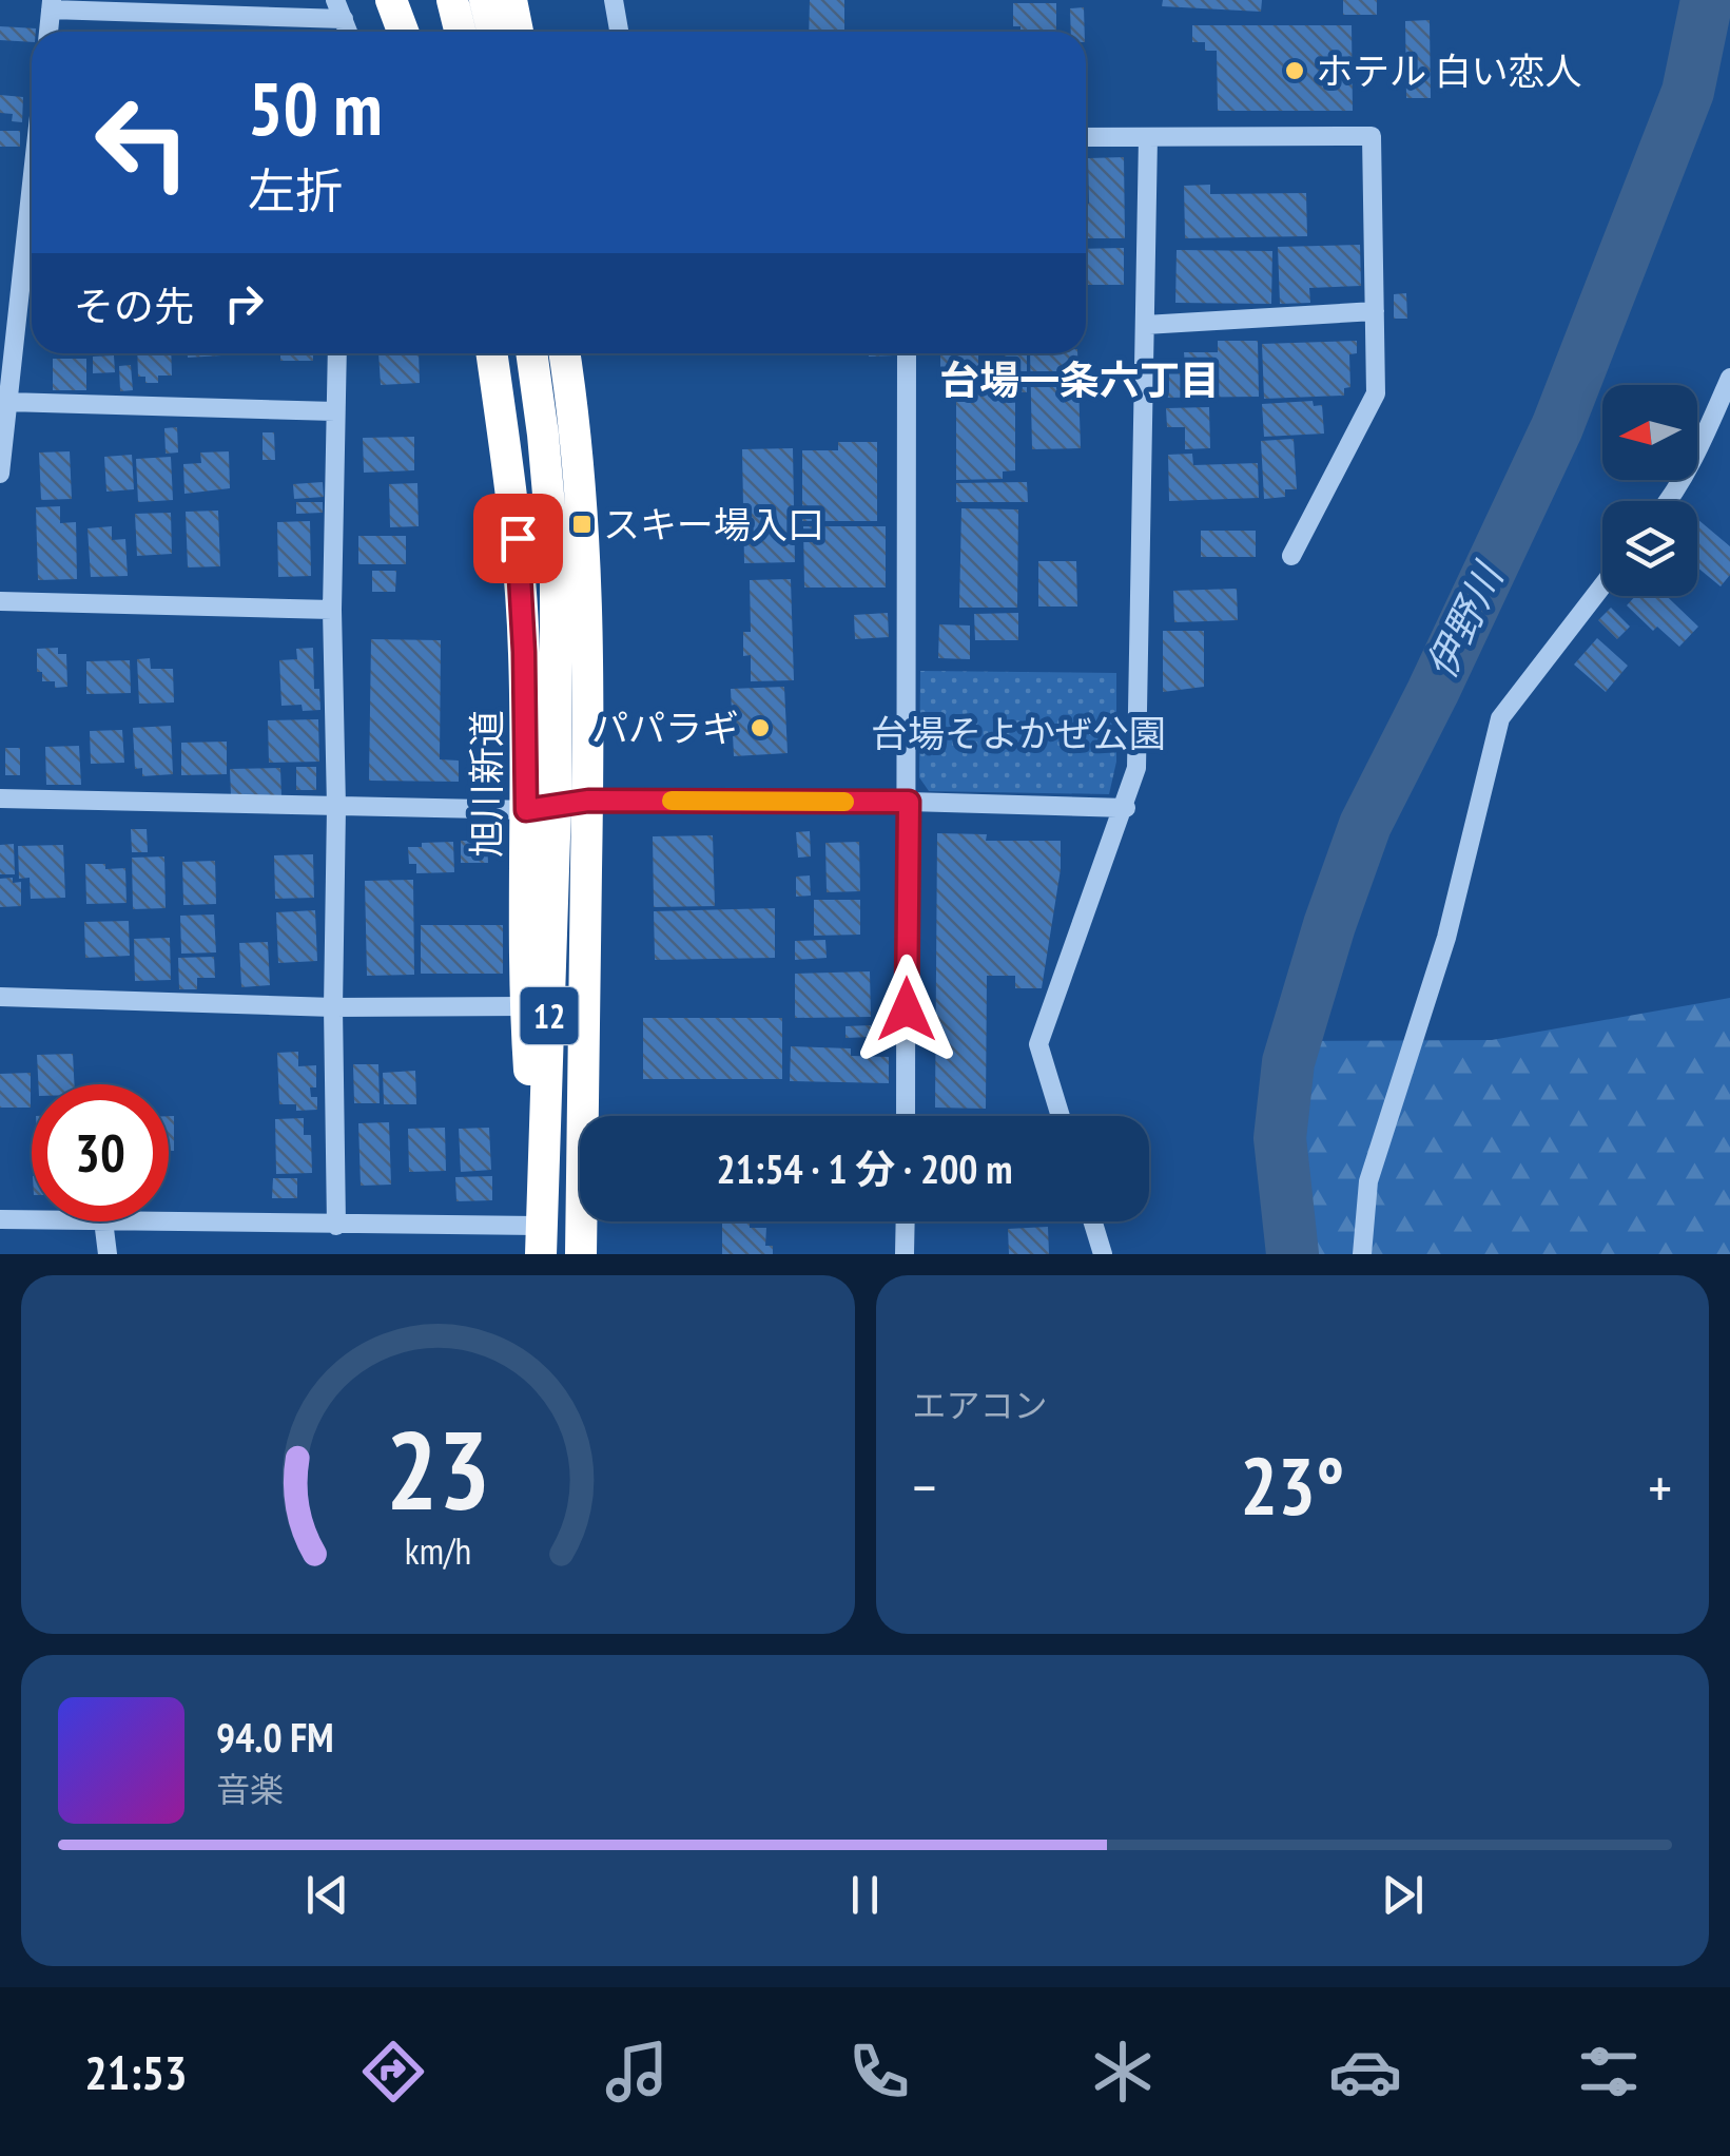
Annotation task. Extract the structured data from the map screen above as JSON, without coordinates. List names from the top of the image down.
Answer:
{
  "streets": {
    "highway": ["旭川新道", "12"]
  },
  "crossings": [
    ["旭川新道", "12"]
  ],
  "districts": ["台場一条六丁目"],
  "water": ["伊野川"],
  "parks": ["台場そよかぜ公園"],
  "places": {
    "other": ["ホテル 白い恋人", "パパラギ"],
    "transit": ["スキー場入口"]
  },
  "north": "left",
  "page": {
    "turn": ["50 m", "左折"],
    "then": "その先",
    "limit": "30",
    "trip": "21:54 · 1 分 · 200 m",
    "tile": "エアコン",
    "heat": ["−", "23°", "+"],
    "song": ["94.0 FM", "音楽"],
    "tabs": "21:53",
    "gauge": ["23", "km/h"]
  }
}
